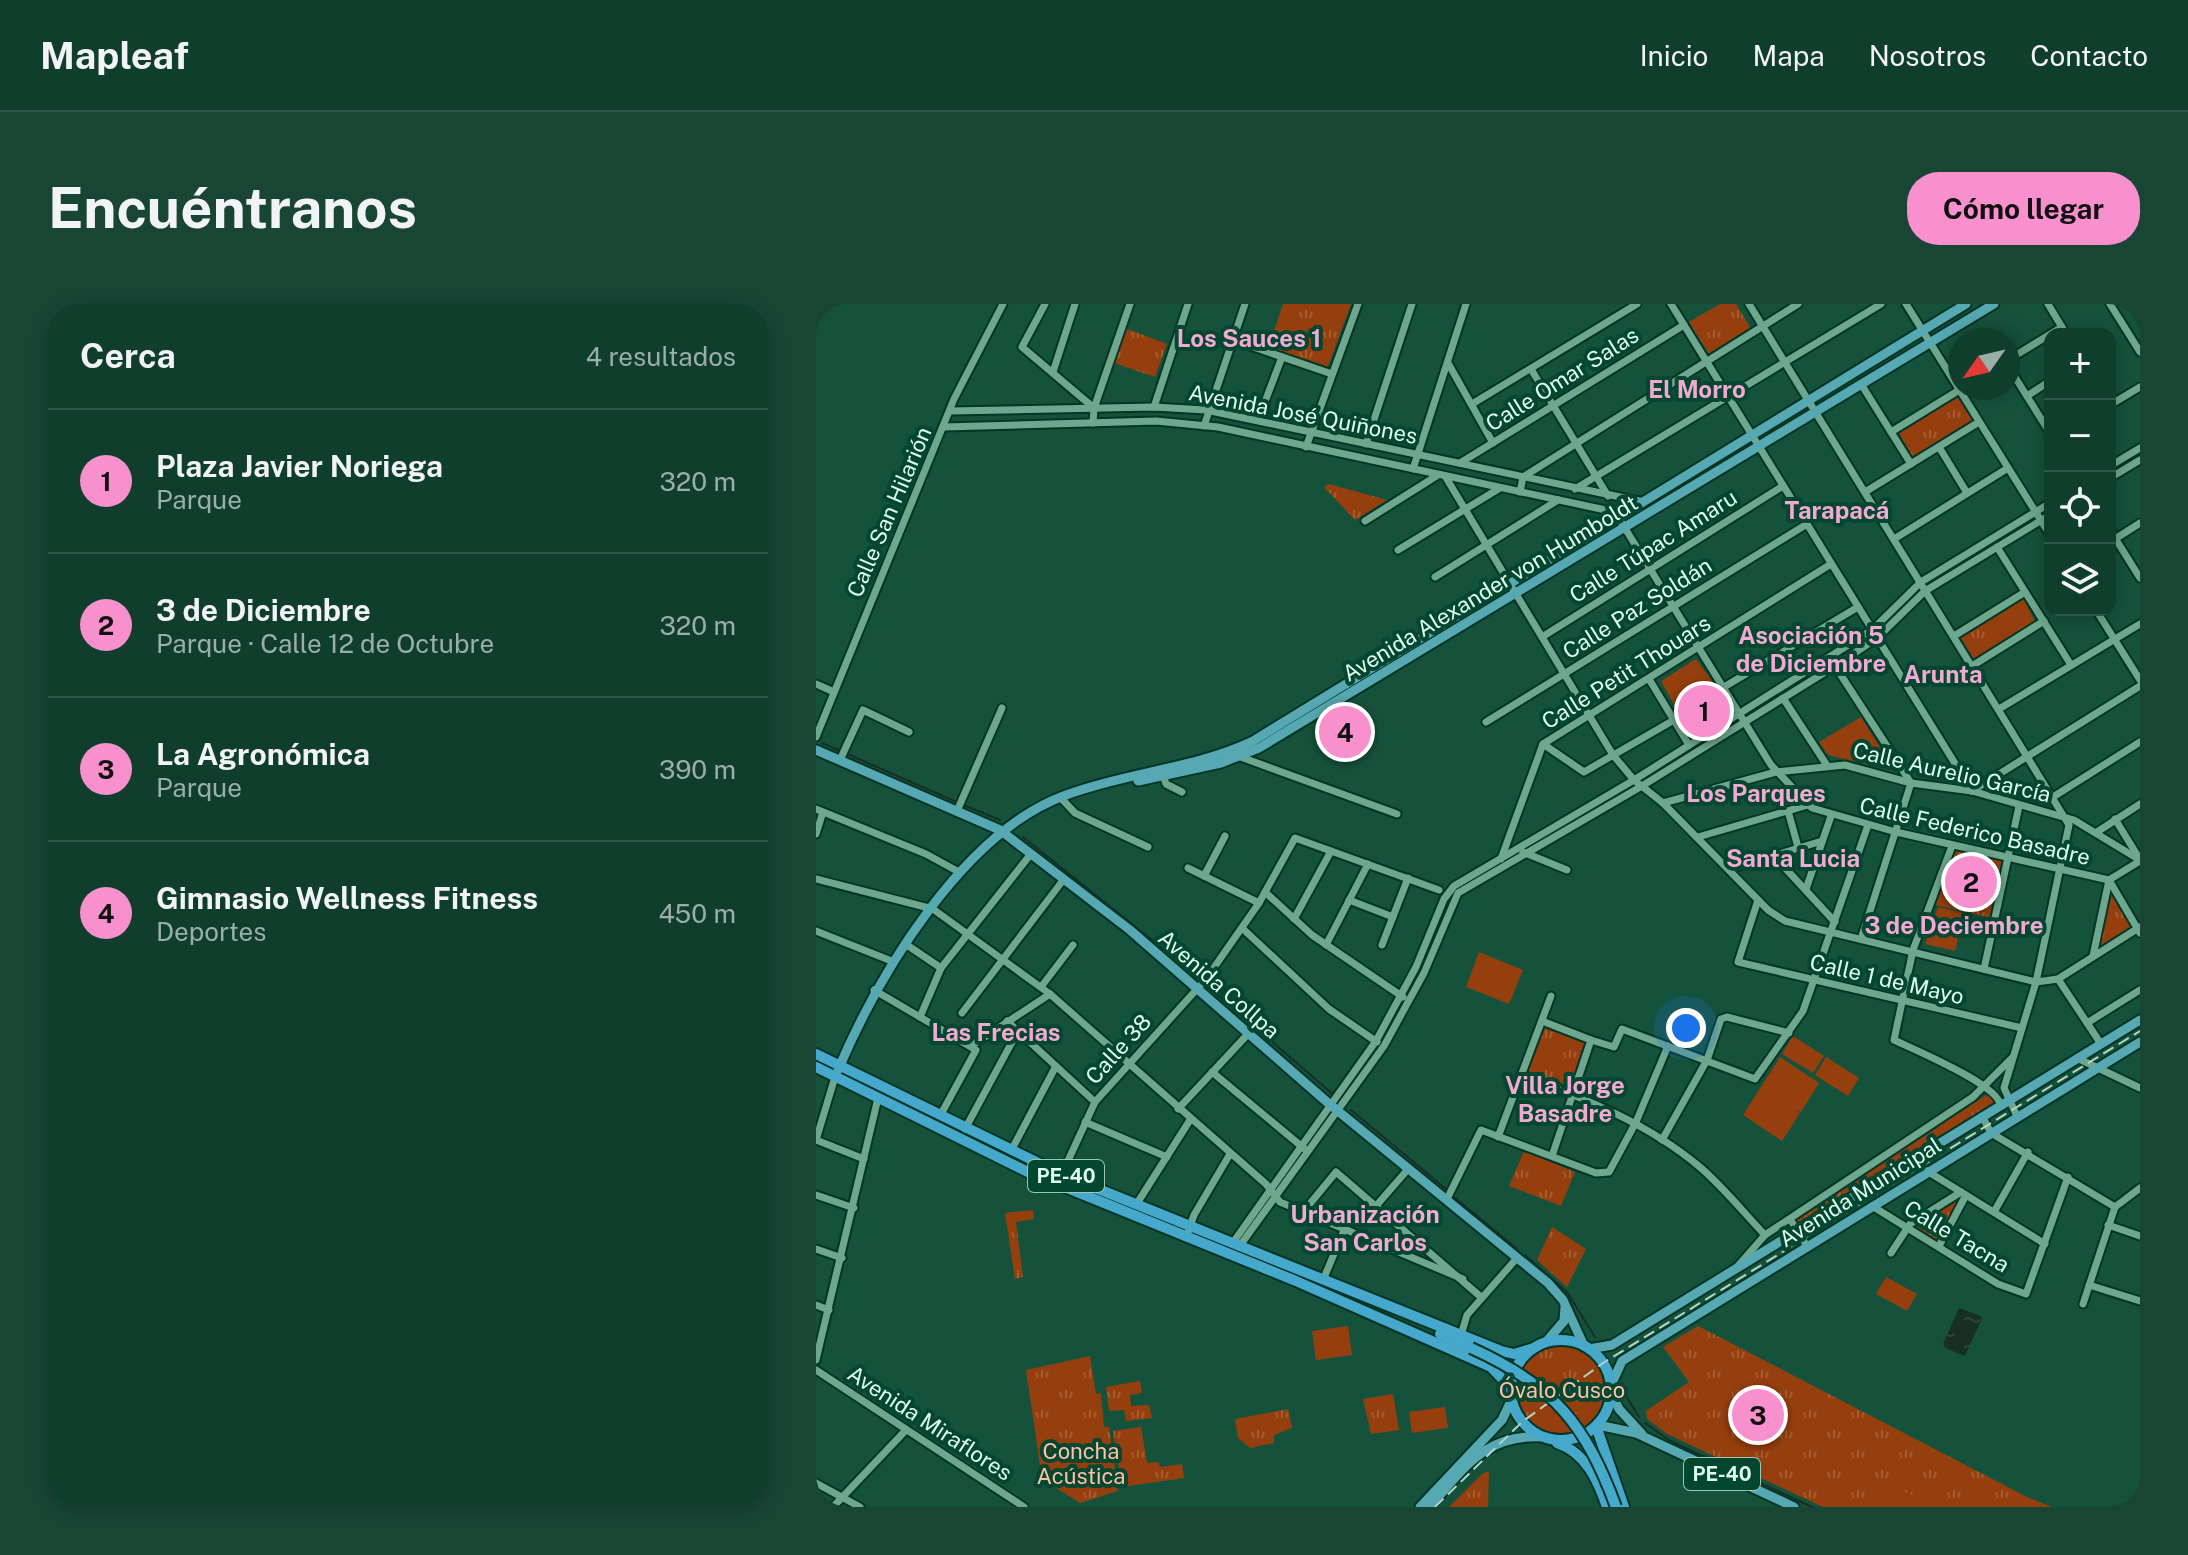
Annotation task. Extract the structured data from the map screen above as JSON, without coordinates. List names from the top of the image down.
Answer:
{
  "streets": {
    "highway": ["PE-40"],
    "main road": ["Avenida Alexander von Humboldt", "Avenida Collpa", "Avenida Municipal"],
    "street": [
      "Calle Omar Salas",
      "Avenida José Quiñones",
      "Calle San Hilarión",
      "Calle Túpac Amaru",
      "Calle Paz Soldán",
      "Calle Petit Thouars",
      "Calle Aurelio García",
      "Calle Federico Basadre",
      "Calle 1 de Mayo",
      "Calle 38",
      "Calle Tacna",
      "Avenida Miraflores"
    ]
  },
  "crossings": [
    ["Calle Omar Salas", "Avenida José Quiñones"],
    ["Avenida José Quiñones", "Calle San Hilarión"],
    ["Avenida José Quiñones", "Avenida Alexander von Humboldt"],
    ["Avenida José Quiñones", "Calle Federico Basadre"],
    ["Calle Túpac Amaru", "Calle Federico Basadre"],
    ["Avenida Alexander von Humboldt", "Calle Federico Basadre"],
    ["Avenida Alexander von Humboldt", "Avenida Collpa"],
    ["Avenida Alexander von Humboldt", "PE-40"],
    ["Calle Paz Soldán", "Calle Federico Basadre"],
    ["Calle Petit Thouars", "Calle Federico Basadre"],
    ["Calle Aurelio García", "Calle Federico Basadre"],
    ["Avenida Collpa", "Calle 38"],
    ["Avenida Collpa", "PE-40"],
    ["Avenida Collpa", "Avenida Municipal"],
    ["Calle 38", "PE-40"],
    ["PE-40", "Avenida Municipal"],
    ["Avenida Municipal", "Calle Tacna"]
  ],
  "districts": [
    "Los Sauces 1",
    "El Morro",
    "Tarapacá",
    "Asociación 5 de Diciembre",
    "Arunta",
    "Los Parques",
    "Santa Lucia",
    "3 de Deciembre",
    "Las Frecias",
    "Villa Jorge Basadre",
    "Urbanización San Carlos"
  ],
  "parks": ["Óvalo Cusco", "Concha Acústica"],
  "north": "bottom left",
  "page": {
    "header": "Mapleaf",
    "nav": [
      "Inicio",
      "Mapa",
      "Nosotros",
      "Contacto"
    ],
    "buttons": "Cómo llegar",
    "title": "Encuéntranos",
    "heading": ["Cerca", "4 resultados"],
    "map_buttons": ["+", "−"],
    "list": [
      {
        "mark": "1",
        "name": "Plaza Javier Noriega",
        "note": "Parque",
        "value": "320 m"
      },
      {
        "mark": "2",
        "name": "3 de Diciembre",
        "note": "Parque · Calle 12 de Octubre",
        "value": "320 m"
      },
      {
        "mark": "3",
        "name": "La Agronómica",
        "note": "Parque",
        "value": "390 m"
      },
      {
        "mark": "4",
        "name": "Gimnasio Wellness Fitness",
        "note": "Deportes",
        "value": "450 m"
      }
    ],
    "pins": [
      "1",
      "4",
      "2",
      "3"
    ]
  }
}
